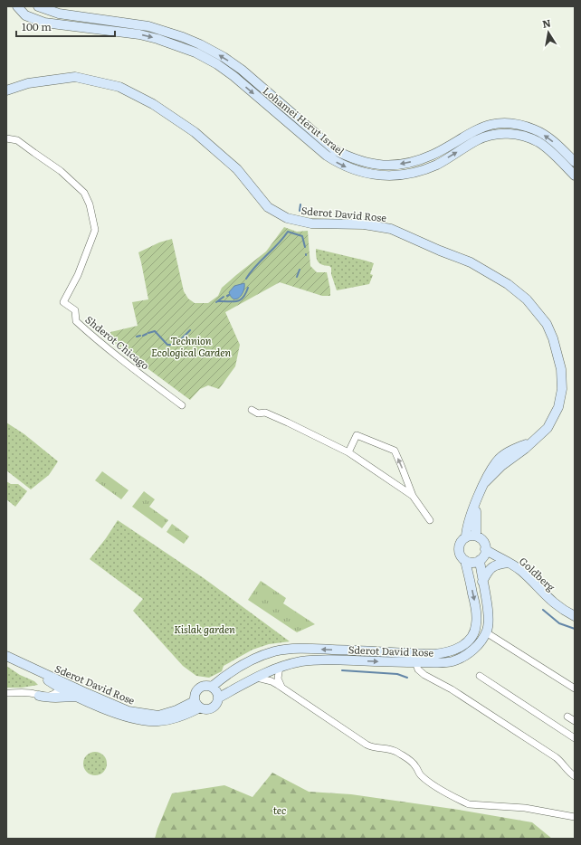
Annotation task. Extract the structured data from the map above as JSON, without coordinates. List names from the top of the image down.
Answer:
{
  "streets": {
    "street": [
      "Lohamei Herut Israel",
      "Sderot David Rose",
      "Shderot Chicago",
      "Goldberg"
    ]
  },
  "crossings": [
    ["Sderot David Rose", "Goldberg"]
  ],
  "parks": ["Technion Ecological Garden", "Kislak garden", "tec"],
  "scale_bar": "100 m",
  "north": "top"
}
